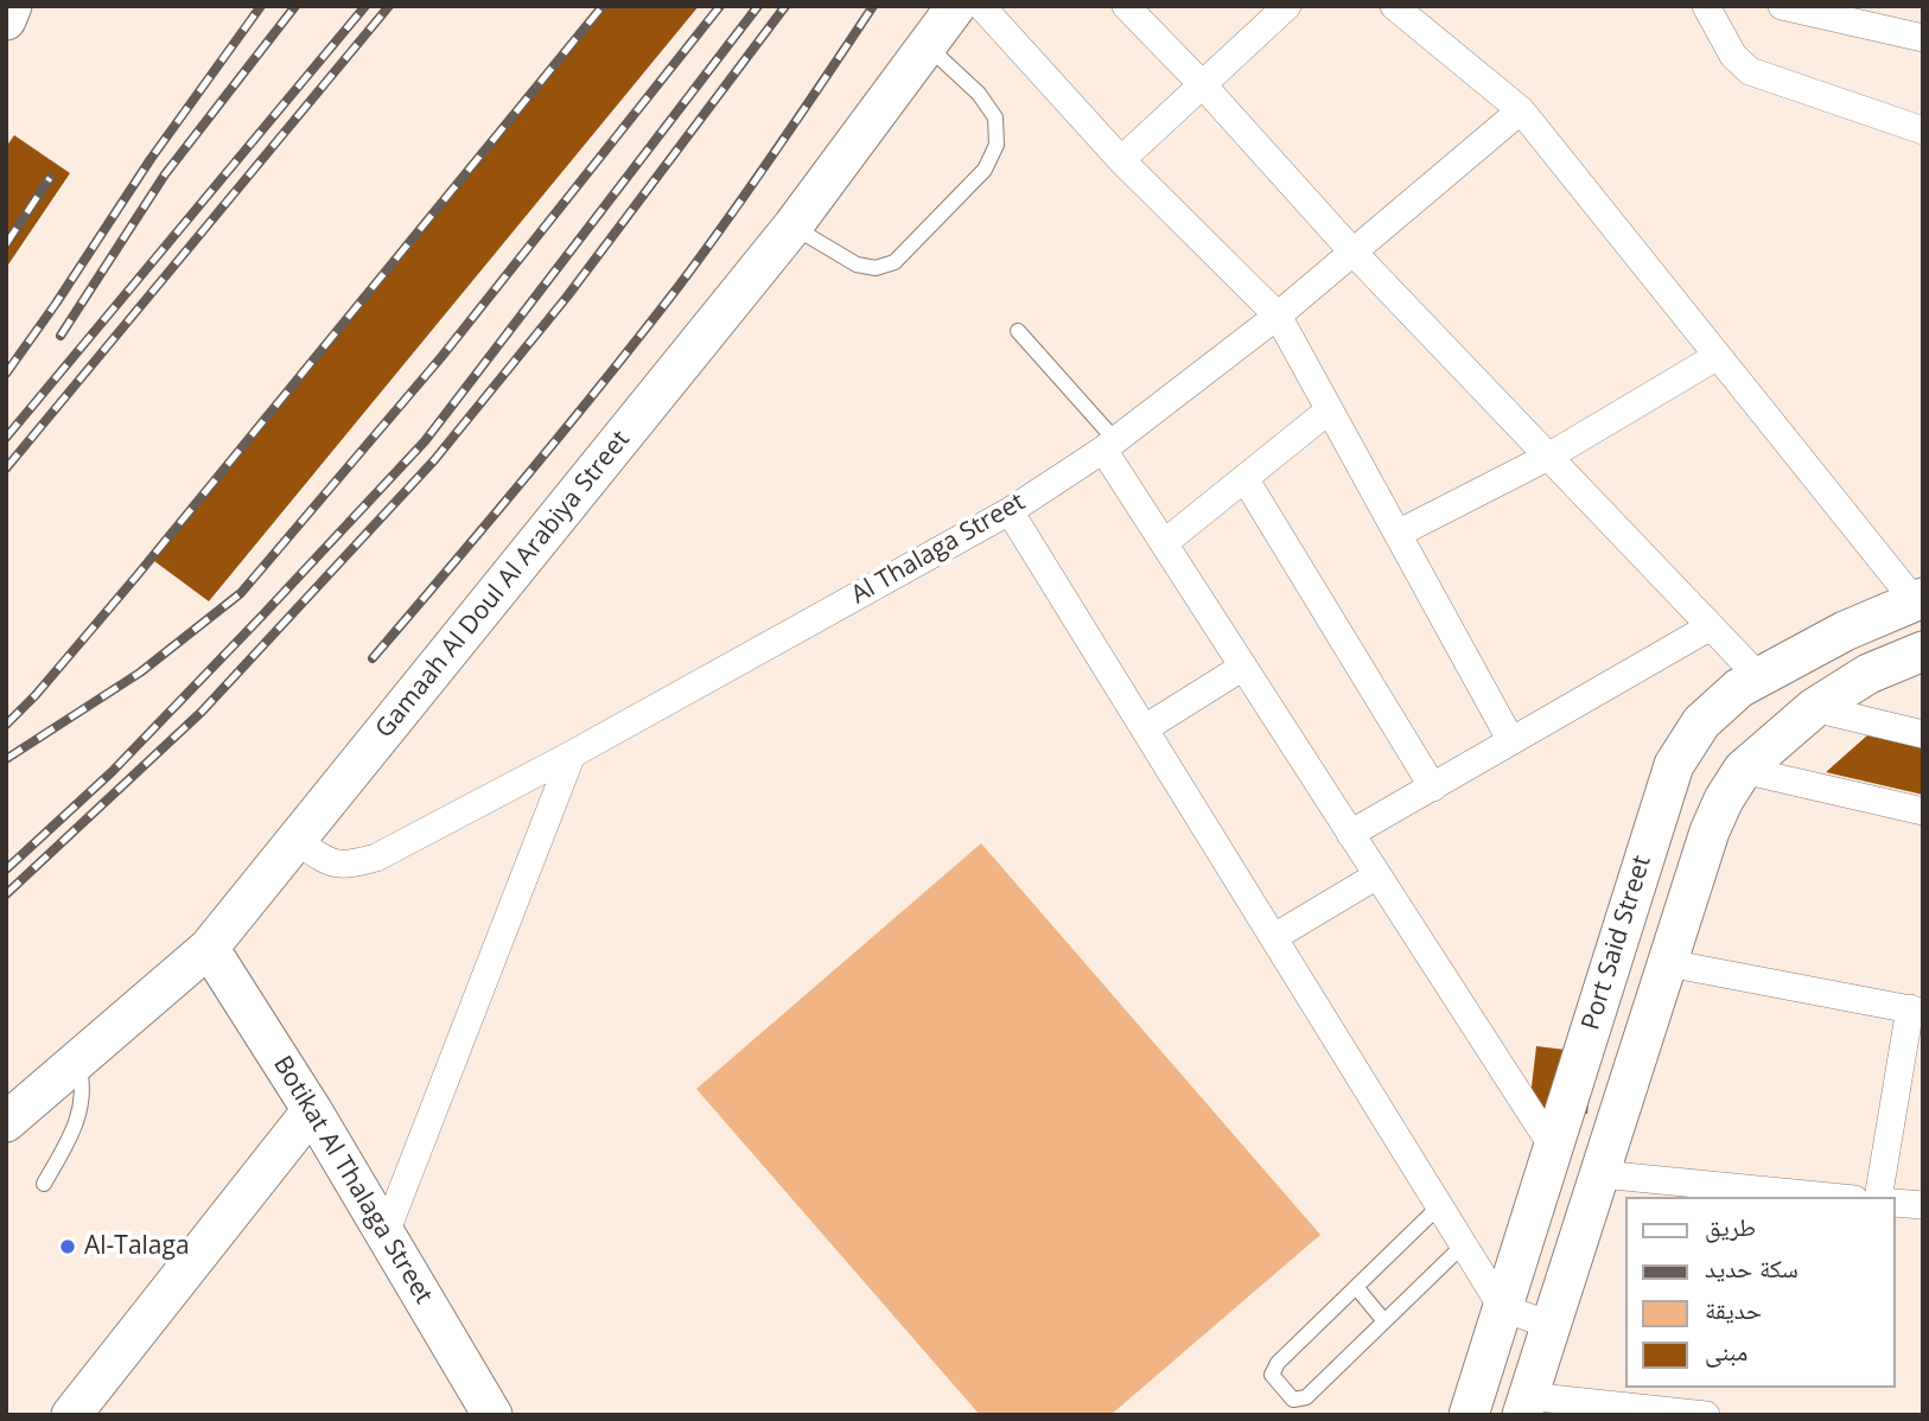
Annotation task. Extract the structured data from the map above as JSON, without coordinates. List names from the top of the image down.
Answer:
{
  "streets": {
    "main road": ["Gamaah Al Doul Al Arabiya Street", "Port Said Street", "Botikat Al Thalaga Street"],
    "street": ["Al Thalaga Street"]
  },
  "crossings": [
    ["Al Thalaga Street", "Gamaah Al Doul Al Arabiya Street"],
    ["Gamaah Al Doul Al Arabiya Street", "Botikat Al Thalaga Street"]
  ],
  "places": ["Al-Talaga"],
  "legend": [
    "طريق",
    "سكة حديد",
    "حديقة",
    "مبنى"
  ]
}
